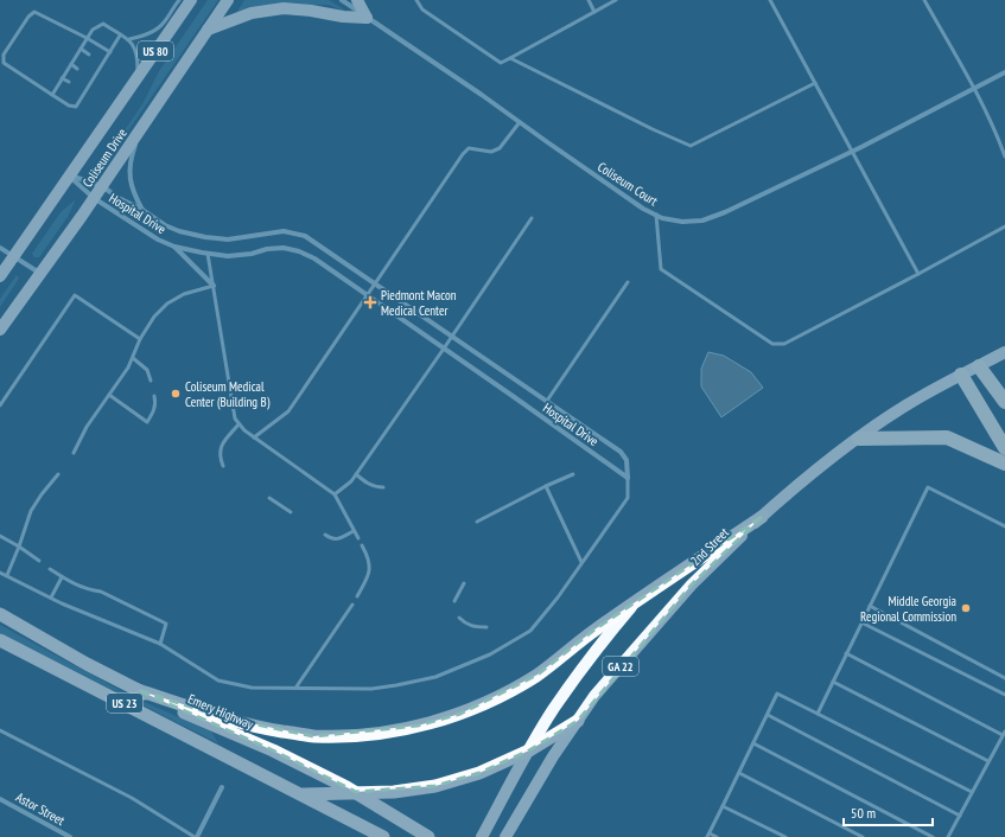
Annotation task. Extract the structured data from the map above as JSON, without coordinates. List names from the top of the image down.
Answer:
{
  "streets": {
    "highway": ["US 23", "Emery Highway"],
    "main road": [
      "US 80",
      "Coliseum Drive",
      "2nd Street",
      "GA 22"
    ],
    "street": ["Coliseum Court", "Hospital Drive", "Astor Street"]
  },
  "crossings": [
    ["Coliseum Drive", "Hospital Drive"]
  ],
  "places": {
    "health": ["Piedmont Macon Medical Center"],
    "other": ["Coliseum Medical Center (Building B)", "Middle Georgia Regional Commission"]
  },
  "scale_bar": "50 m"
}
